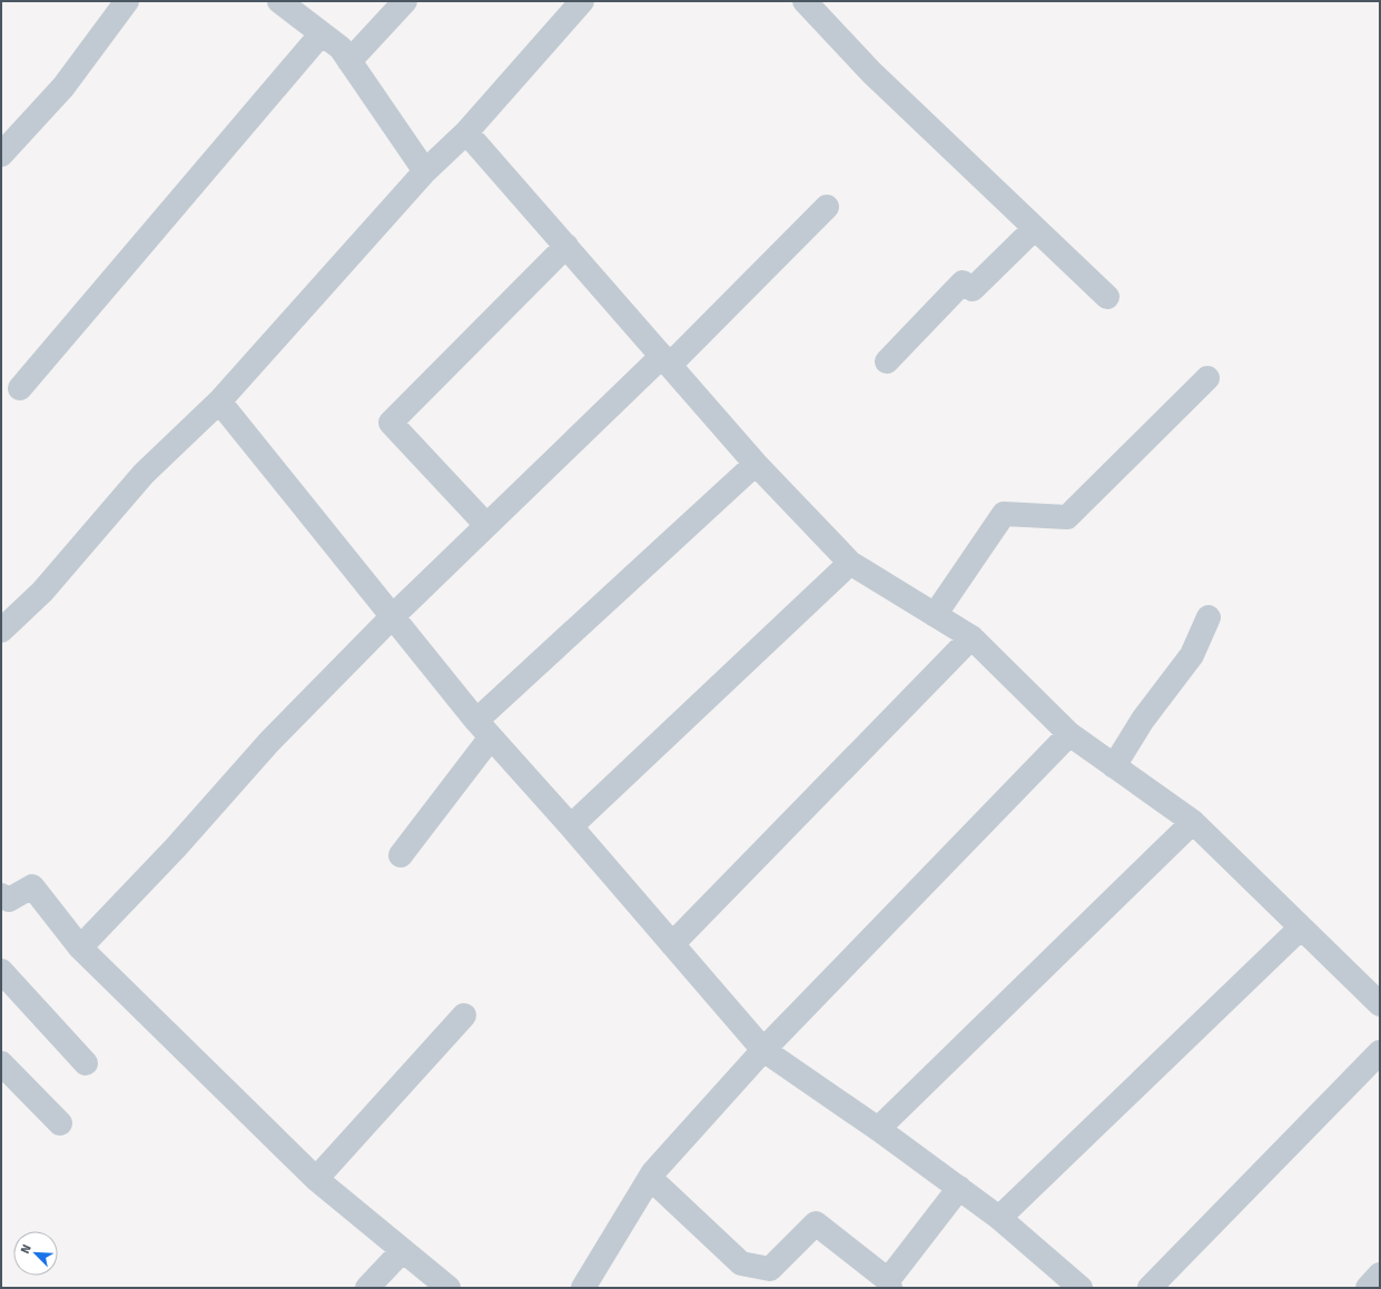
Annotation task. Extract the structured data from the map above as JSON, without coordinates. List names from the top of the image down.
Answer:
{
  "north": "top left"
}
